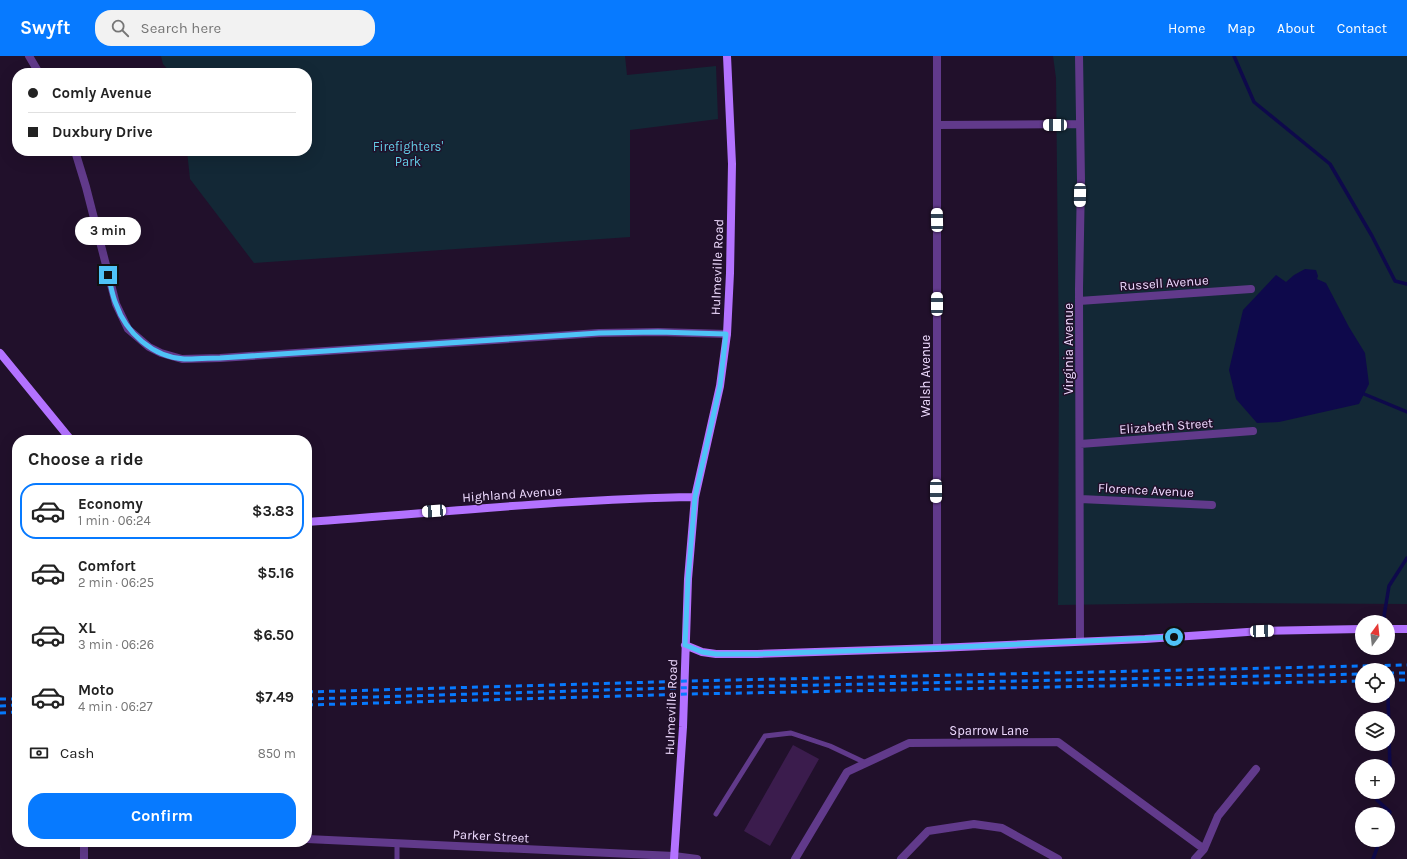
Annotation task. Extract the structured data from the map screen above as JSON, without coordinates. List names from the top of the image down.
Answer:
{
  "streets": {
    "street": [
      "Hulmeville Road",
      "Russell Avenue",
      "Virginia Avenue",
      "Walsh Avenue",
      "Elizabeth Street",
      "Florence Avenue",
      "Highland Avenue",
      "Sparrow Lane",
      "Parker Street"
    ]
  },
  "crossings": [
    ["Hulmeville Road", "Highland Avenue"],
    ["Hulmeville Road", "Parker Street"],
    ["Russell Avenue", "Virginia Avenue"],
    ["Virginia Avenue", "Elizabeth Street"],
    ["Virginia Avenue", "Florence Avenue"]
  ],
  "parks": ["Firefighters' Park"],
  "north": "top",
  "page": {
    "header": "Swyft",
    "search": "Search here",
    "nav": [
      "Home",
      "Map",
      "About",
      "Contact"
    ],
    "banner": ["Comly Avenue", "Duxbury Drive"],
    "bubble": "3 min",
    "heading": "Choose a ride",
    "list": [
      {
        "name": "Economy",
        "note": "1 min · 06:24",
        "value": "$3.83"
      },
      {
        "name": "Comfort",
        "note": "2 min · 06:25",
        "value": "$5.16"
      },
      {
        "name": "XL",
        "note": "3 min · 06:26",
        "value": "$6.50"
      },
      {
        "name": "Moto",
        "note": "4 min · 06:27",
        "value": "$7.49"
      }
    ],
    "map_buttons": ["+", "−"],
    "pay": ["Cash", "850 m"],
    "buttons": "Confirm"
  }
}
